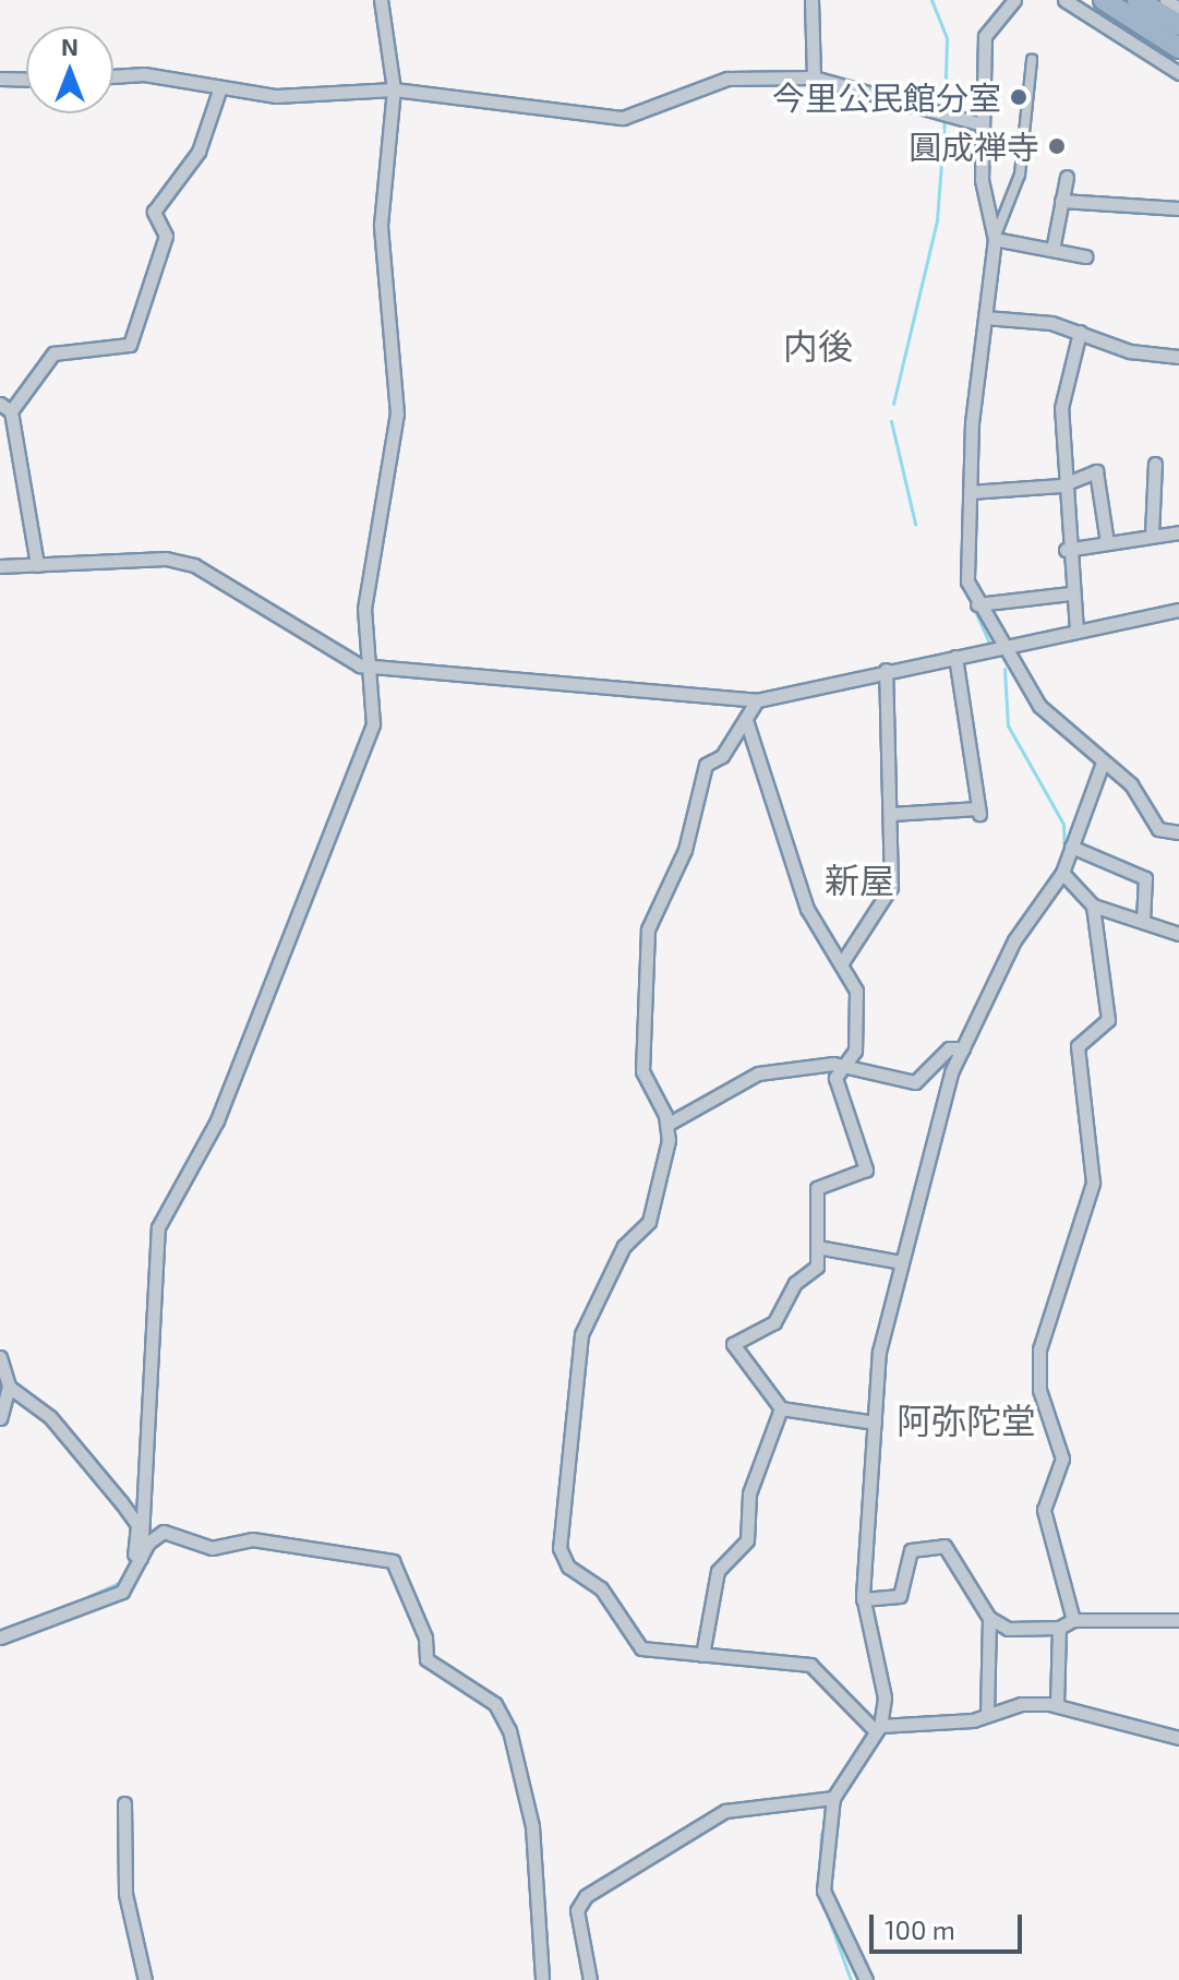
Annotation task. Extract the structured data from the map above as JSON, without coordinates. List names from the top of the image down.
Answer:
{
  "districts": ["内後", "新屋", "阿弥陀堂"],
  "places": ["今里公民館分室", "圓成禅寺"],
  "scale_bar": "100 m",
  "north": "top"
}
